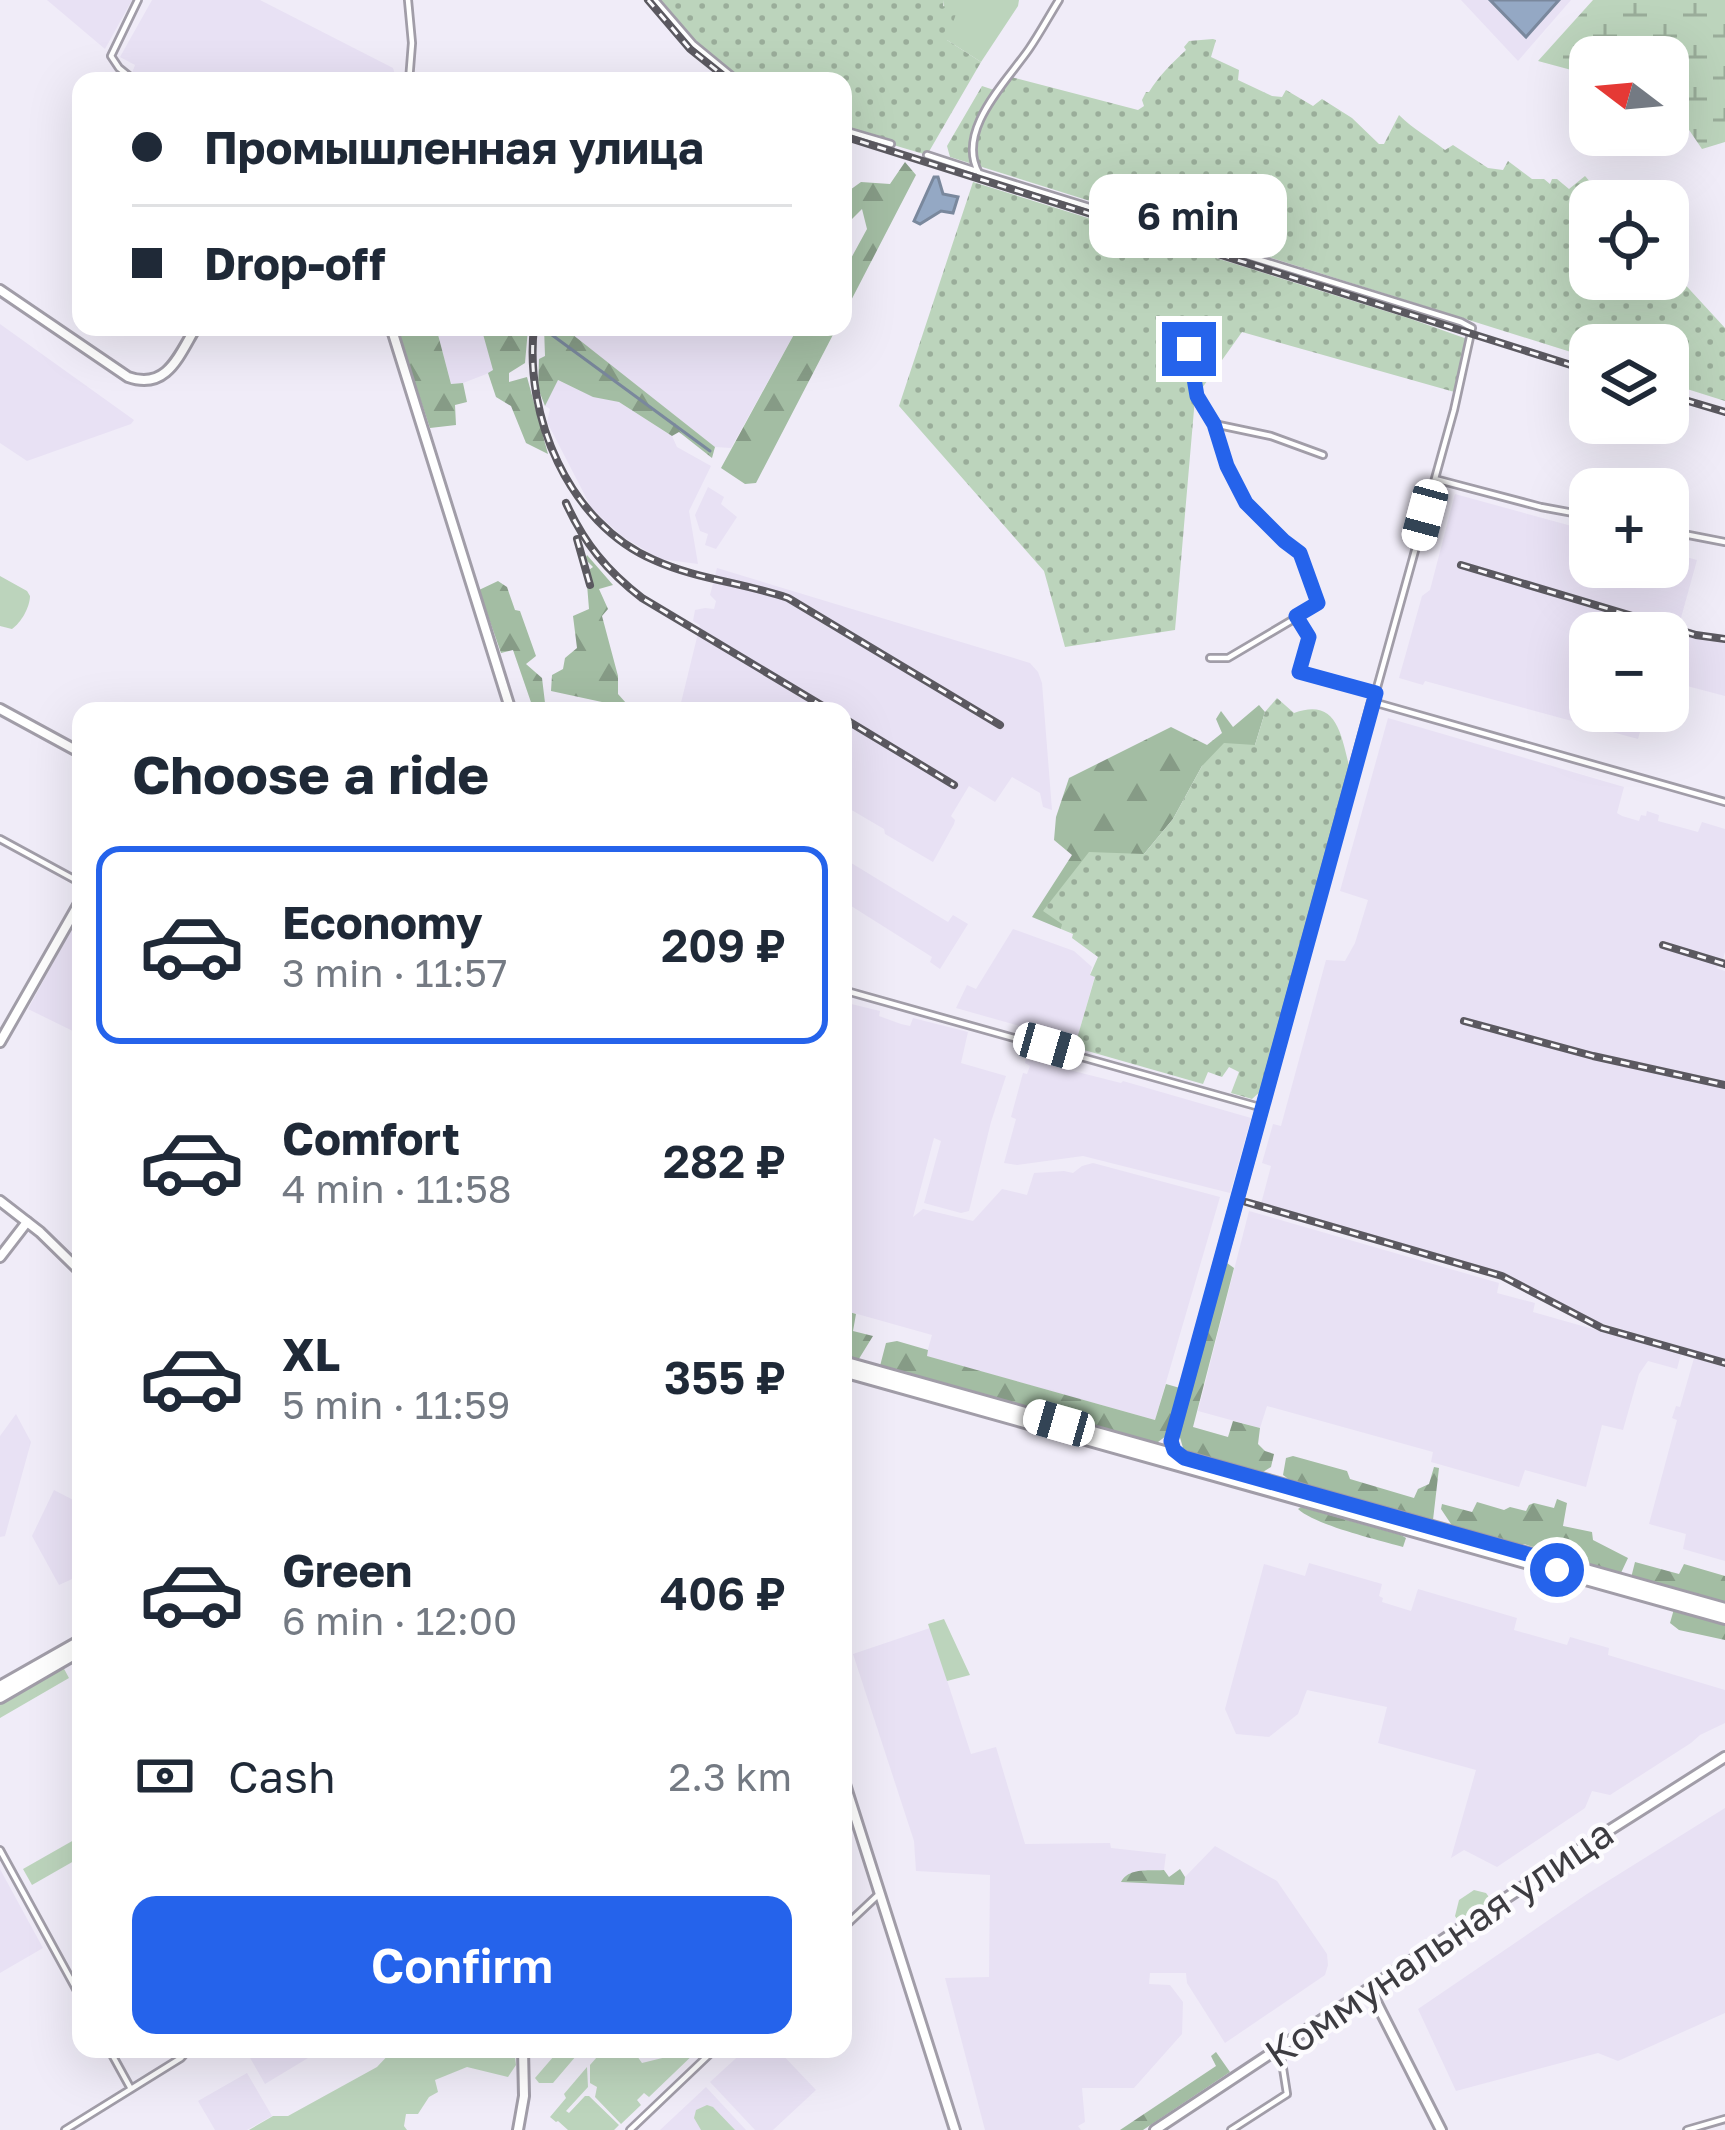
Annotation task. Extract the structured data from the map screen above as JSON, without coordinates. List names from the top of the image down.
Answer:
{
  "streets": {
    "street": ["Коммунальная улица"]
  },
  "north": "left",
  "page": {
    "map_buttons": ["+", "−"],
    "banner": ["Промышленная улица", "Drop-off"],
    "bubble": "6 min",
    "heading": "Choose a ride",
    "list": [
      {
        "name": "Economy",
        "note": "3 min · 11:57",
        "value": "209 ₽"
      },
      {
        "name": "Comfort",
        "note": "4 min · 11:58",
        "value": "282 ₽"
      },
      {
        "name": "XL",
        "note": "5 min · 11:59",
        "value": "355 ₽"
      },
      {
        "name": "Green",
        "note": "6 min · 12:00",
        "value": "406 ₽"
      }
    ],
    "pay": ["Cash", "2.3 km"],
    "buttons": "Confirm"
  }
}
